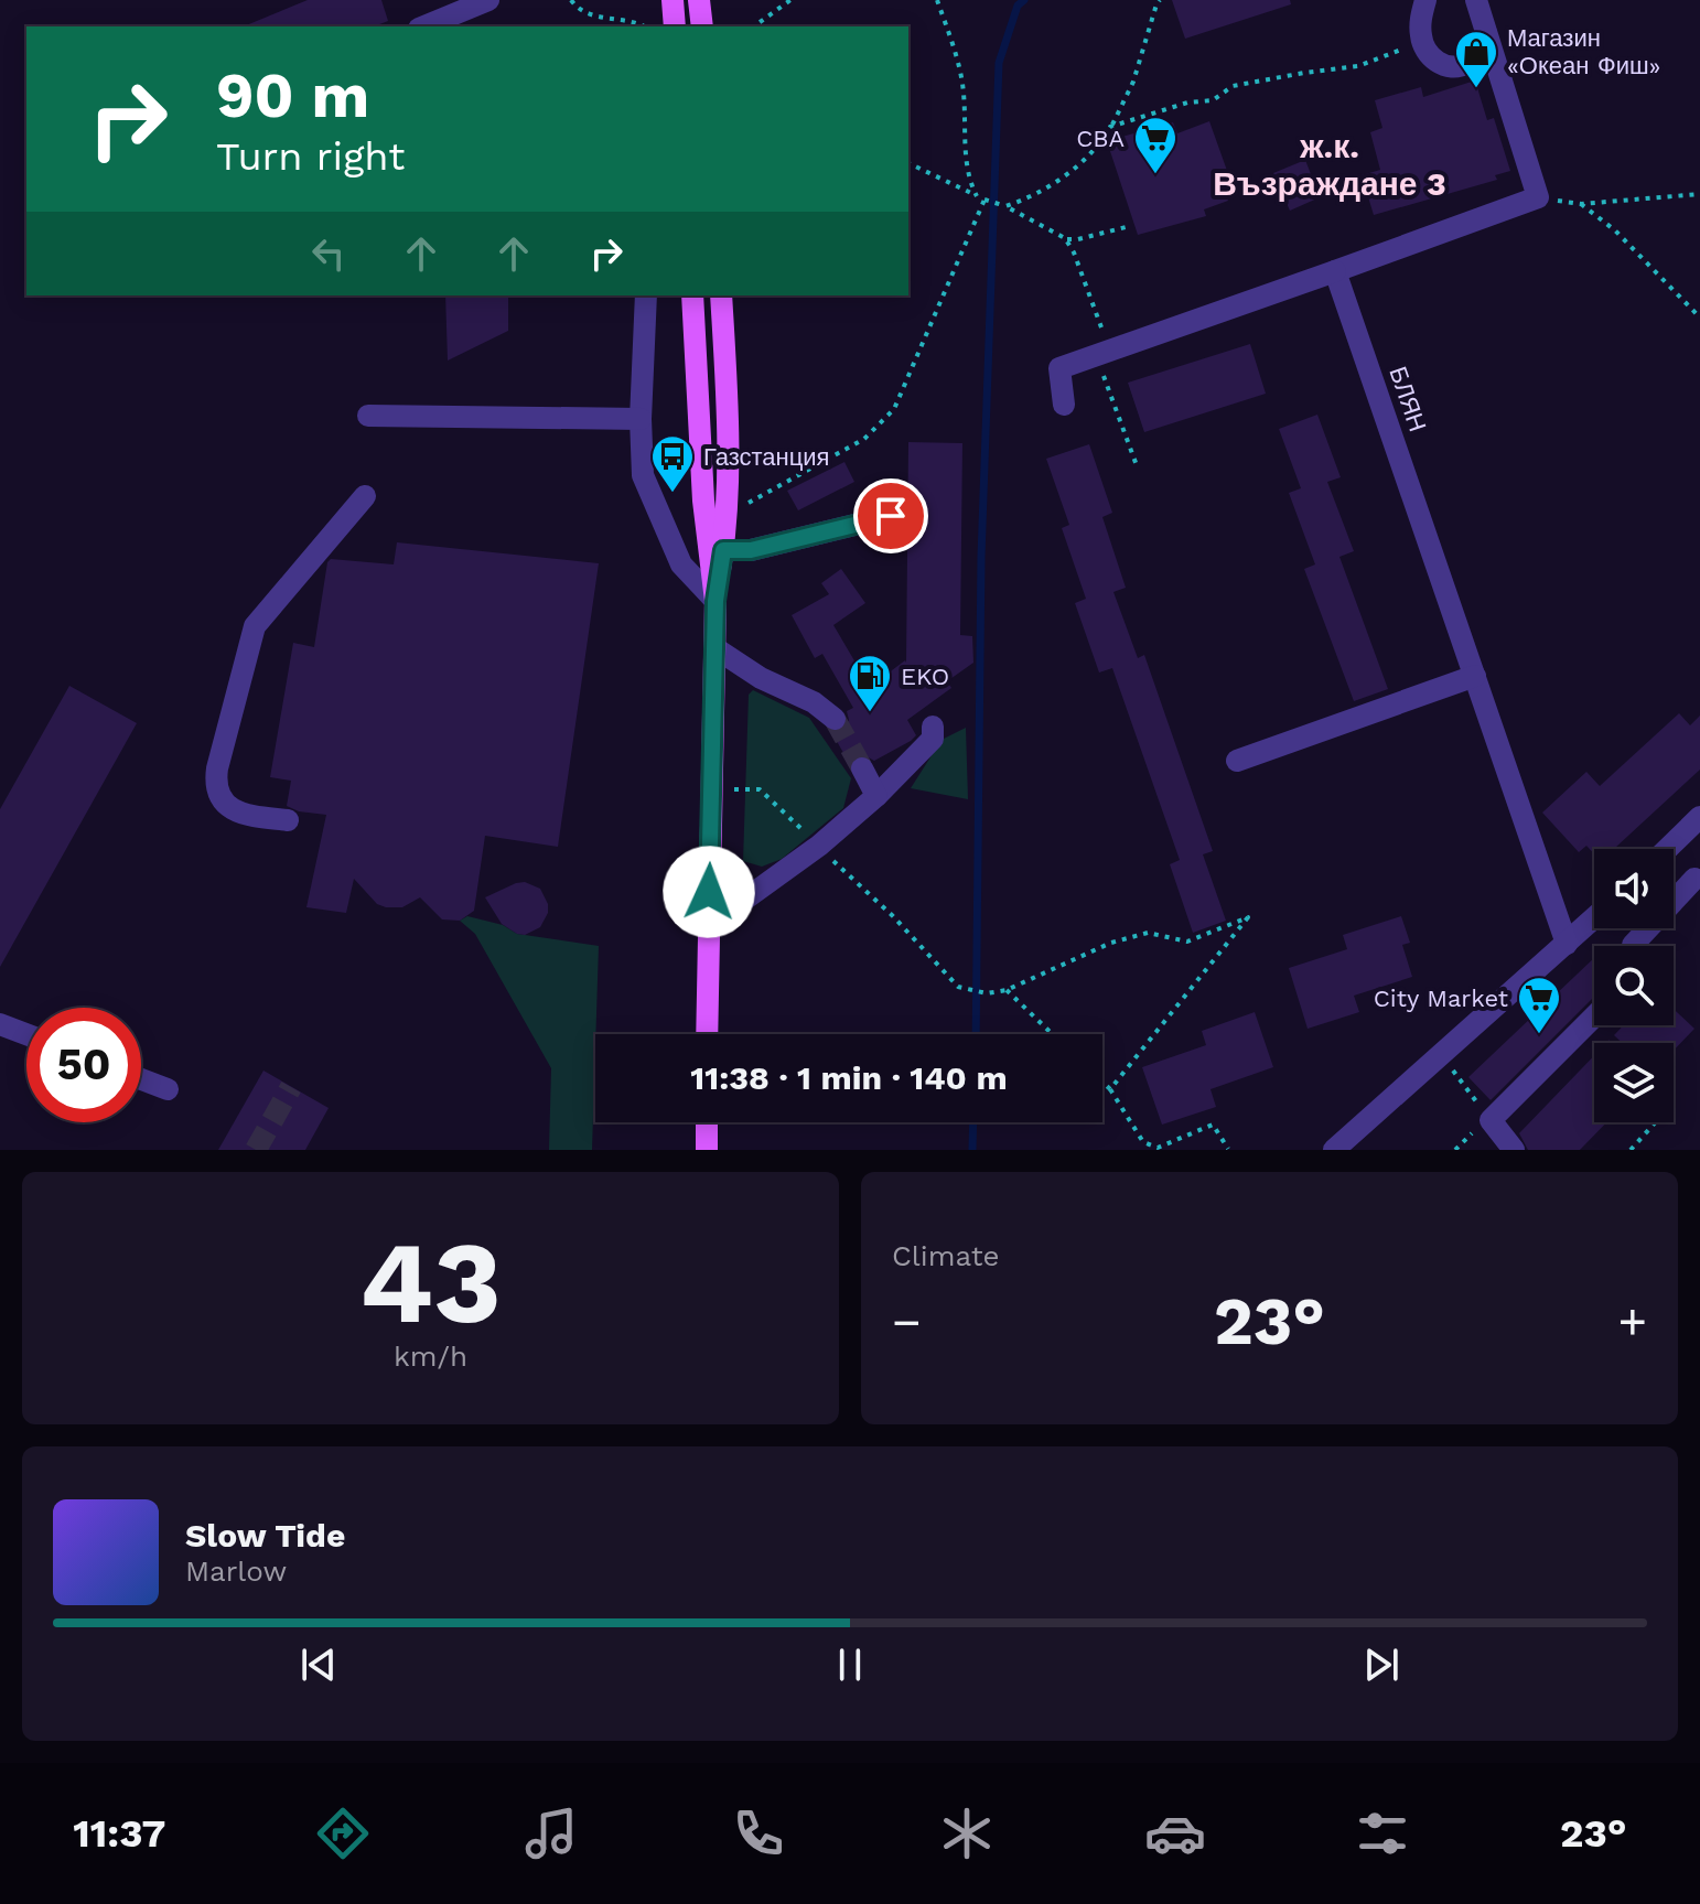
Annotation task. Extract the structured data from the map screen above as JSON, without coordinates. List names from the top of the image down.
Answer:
{
  "streets": {
    "street": ["БЛЯН"]
  },
  "districts": ["ж.к. Възраждане 3"],
  "places": {
    "shop": ["Магазин «Океан Фиш»"],
    "supermarket": ["CBA", "City Market"],
    "bus stop": ["Газстанция"],
    "fuel station": ["EKO"]
  },
  "page": {
    "turn": ["90 m", "Turn right"],
    "limit": "50",
    "trip": "11:38 · 1 min · 140 m",
    "tile": [
      ["43", "km/h"],
      "Climate"
    ],
    "heat": ["−", "23°", "+"],
    "song": ["Slow Tide", "Marlow"],
    "tabs": ["11:37", "23°"]
  }
}
